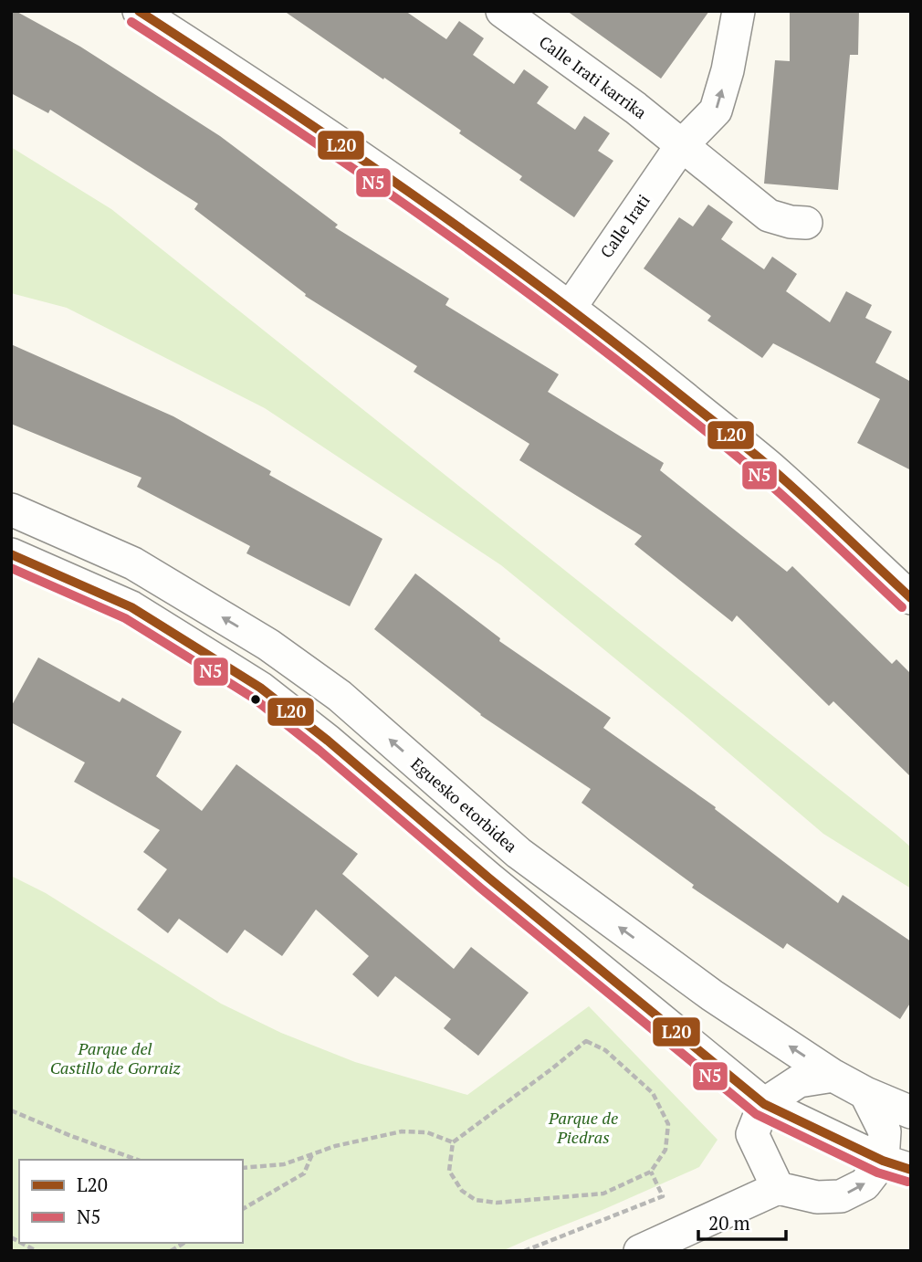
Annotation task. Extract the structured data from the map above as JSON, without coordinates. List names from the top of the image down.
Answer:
{
  "streets": {
    "street": ["Calle Irati karrika", "Calle Irati", "Eguesko etorbidea"]
  },
  "crossings": [
    ["Calle Irati karrika", "Calle Irati"]
  ],
  "one_way": ["Calle Irati"],
  "parks": ["Parque del Castillo de Gorraiz", "Parque de Piedras"],
  "lines": ["transit line L20", "transit line N5"],
  "legend": ["L20", "N5"],
  "scale_bar": "20 m"
}
